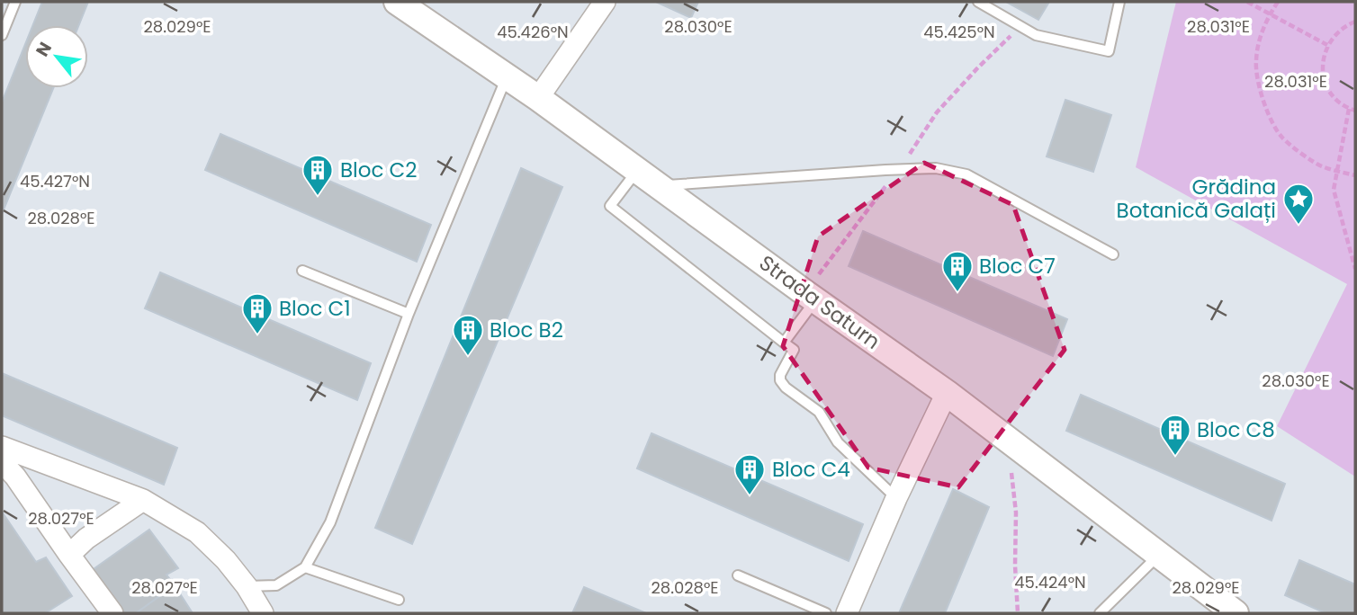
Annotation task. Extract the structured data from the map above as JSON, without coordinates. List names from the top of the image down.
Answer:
{
  "streets": {
    "street": ["Strada Saturn"]
  },
  "places": {
    "building": [
      "Bloc C2",
      "Bloc C7",
      "Bloc C1",
      "Bloc B2",
      "Bloc C8",
      "Bloc C4"
    ],
    "place": ["Grădina Botanică Galați"]
  },
  "north": "top left",
  "coordinates": [
    "28.029°E",
    "28.030°E",
    "28.031°E",
    "45.426°N",
    "45.425°N",
    "45.427°N",
    "28.028°E",
    "28.027°E",
    "45.424°N"
  ]
}
